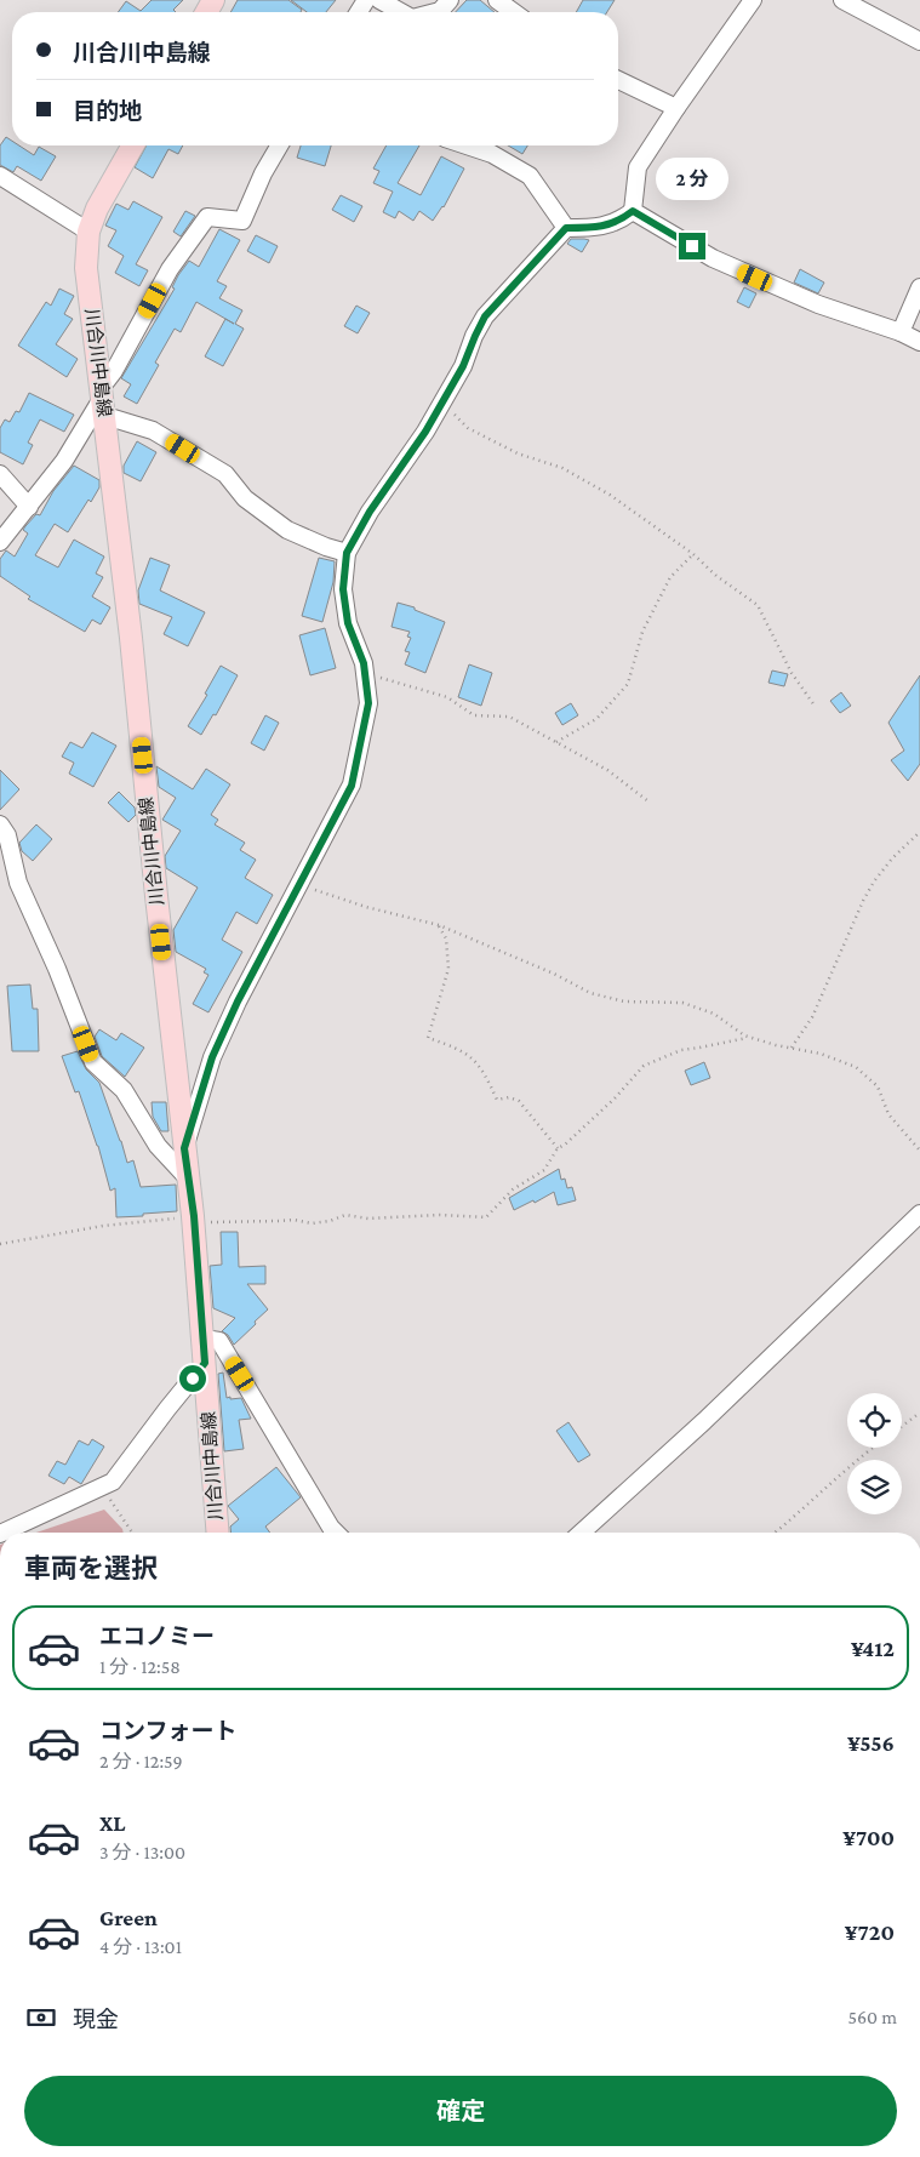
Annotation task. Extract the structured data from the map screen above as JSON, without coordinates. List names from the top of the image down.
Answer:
{
  "streets": {
    "main road": ["川合川中島線"]
  },
  "page": {
    "banner": ["川合川中島線", "目的地"],
    "bubble": "2 分",
    "heading": "車両を選択",
    "list": [
      {
        "name": "エコノミー",
        "note": "1 分 · 12:58",
        "value": "¥412"
      },
      {
        "name": "コンフォート",
        "note": "2 分 · 12:59",
        "value": "¥556"
      },
      {
        "name": "XL",
        "note": "3 分 · 13:00",
        "value": "¥700"
      },
      {
        "name": "Green",
        "note": "4 分 · 13:01",
        "value": "¥720"
      }
    ],
    "pay": ["現金", "560 m"],
    "buttons": "確定"
  }
}
